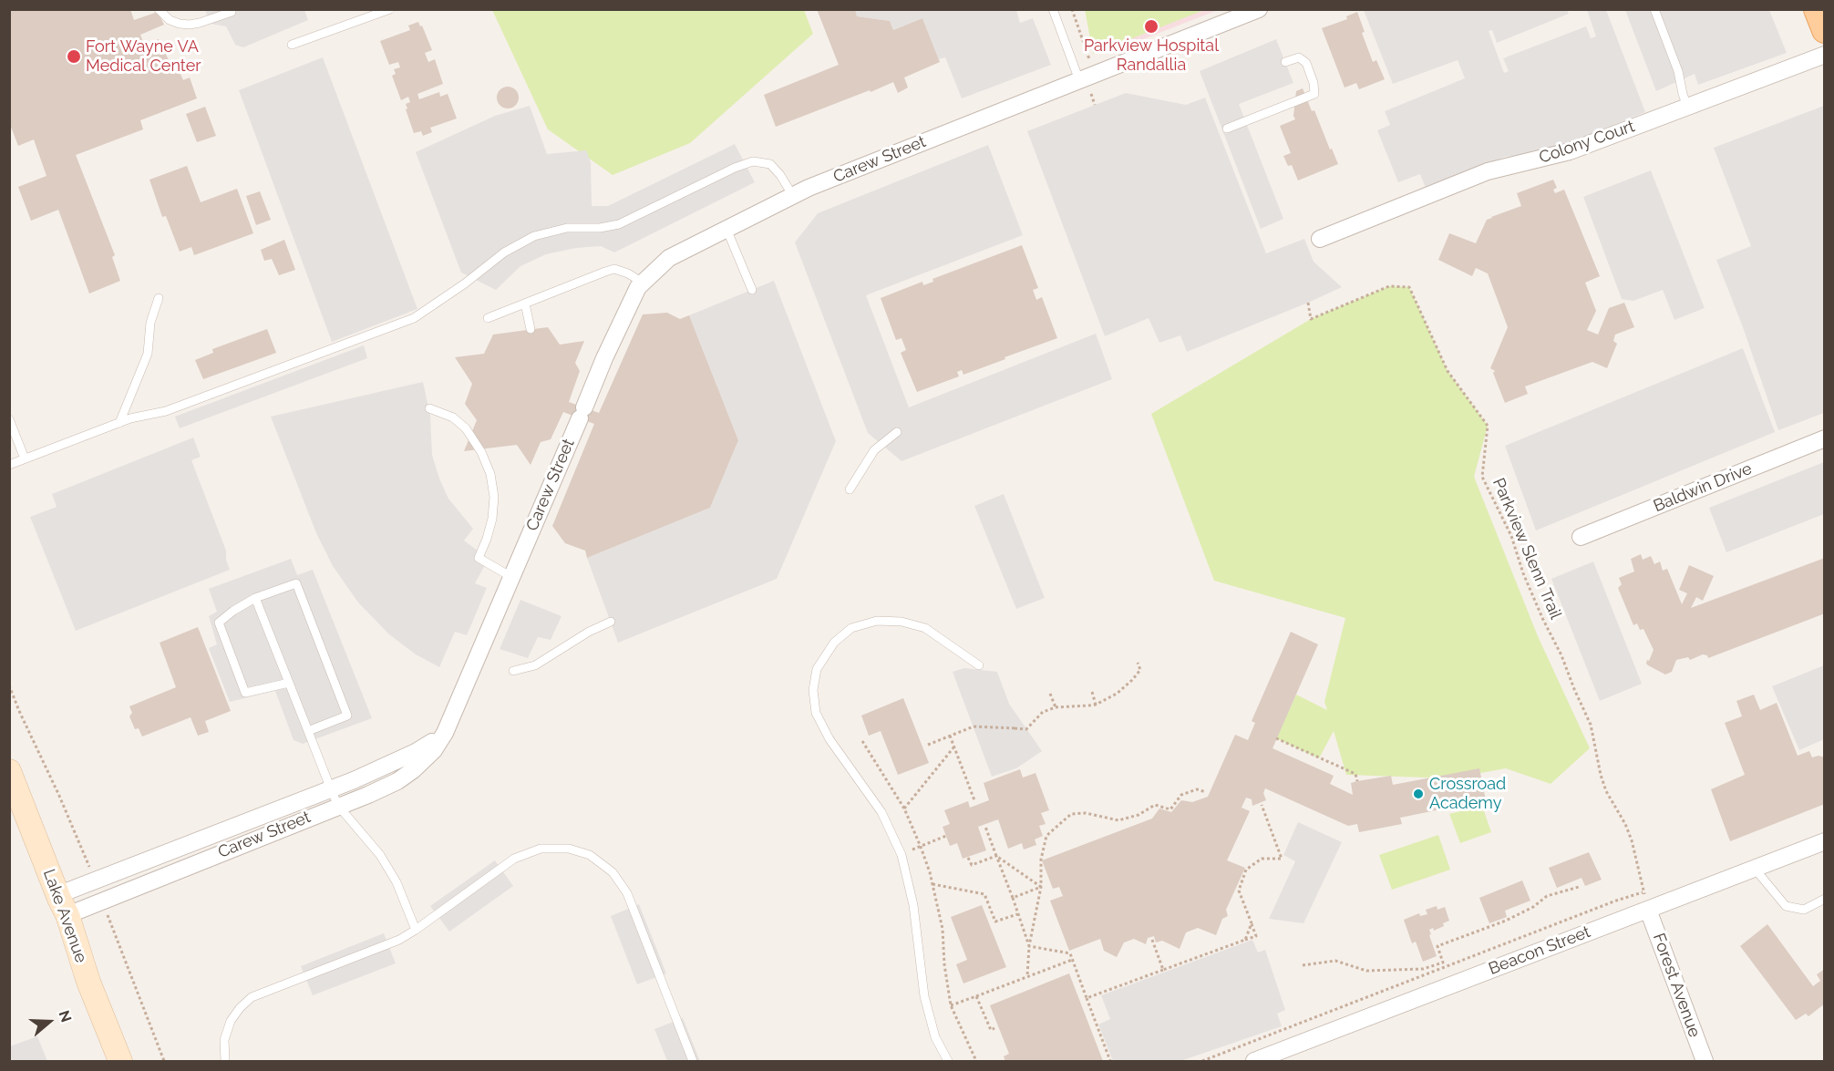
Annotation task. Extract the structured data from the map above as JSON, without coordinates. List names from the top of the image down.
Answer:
{
  "streets": {
    "main road": ["Lake Avenue"],
    "street": [
      "Colony Court",
      "Carew Street",
      "Baldwin Drive",
      "Beacon Street",
      "Forest Avenue"
    ],
    "path": ["Parkview Slenn Trail"]
  },
  "crossings": [
    ["Carew Street", "Lake Avenue"],
    ["Parkview Slenn Trail", "Beacon Street"],
    ["Parkview Slenn Trail", "Forest Avenue"],
    ["Beacon Street", "Forest Avenue"]
  ],
  "places": ["Parkview Hospital Randallia", "Fort Wayne VA Medical Center", "Crossroad Academy"],
  "north": "right"
}
